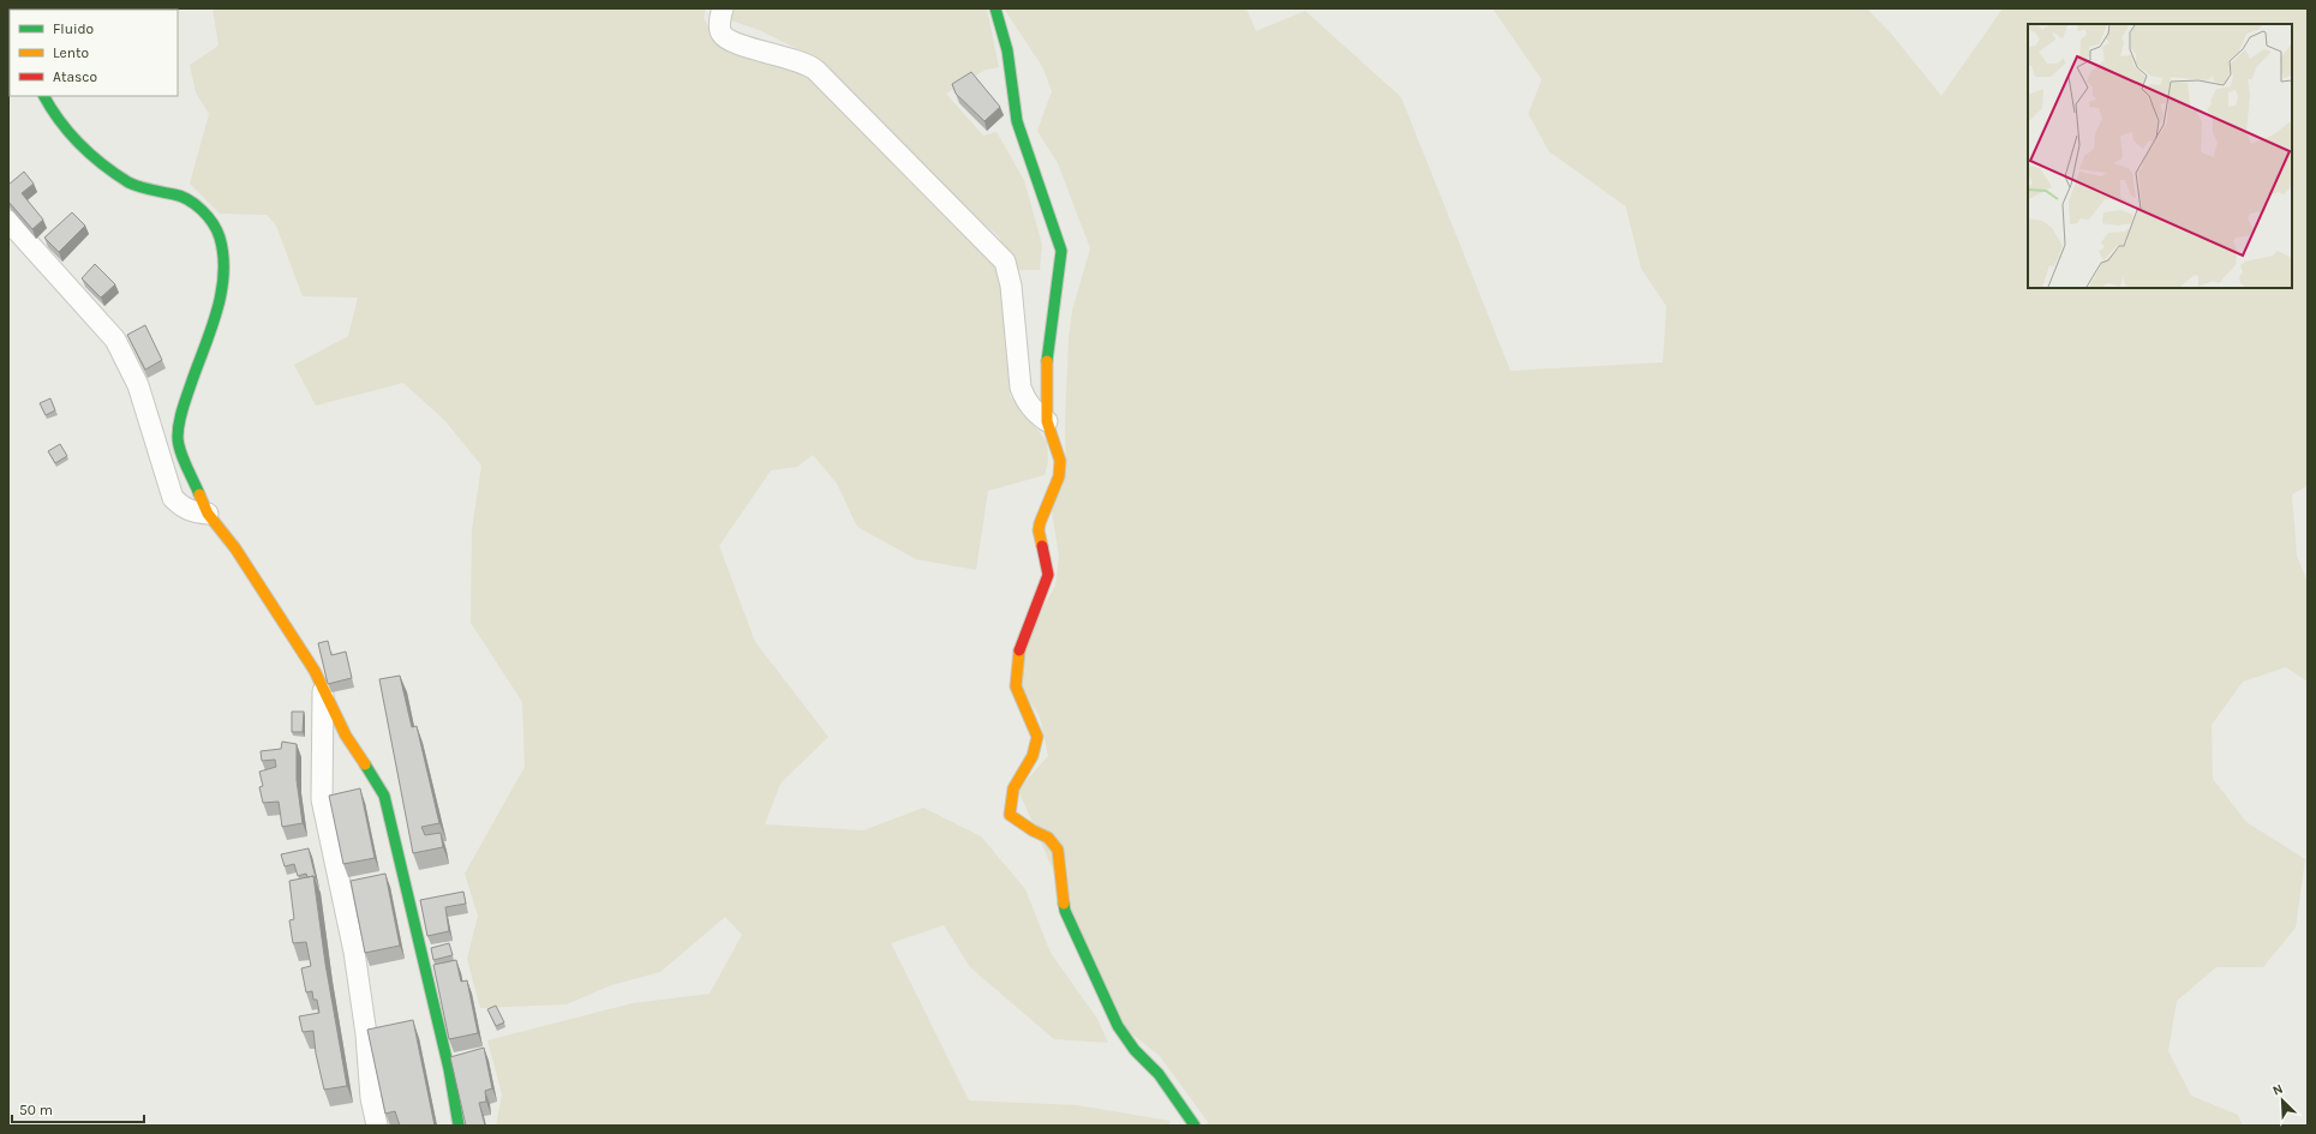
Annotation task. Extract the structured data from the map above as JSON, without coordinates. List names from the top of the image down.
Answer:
{
  "legend": ["Fluido", "Lento", "Atasco"],
  "scale_bar": "50 m",
  "north": "top left"
}
